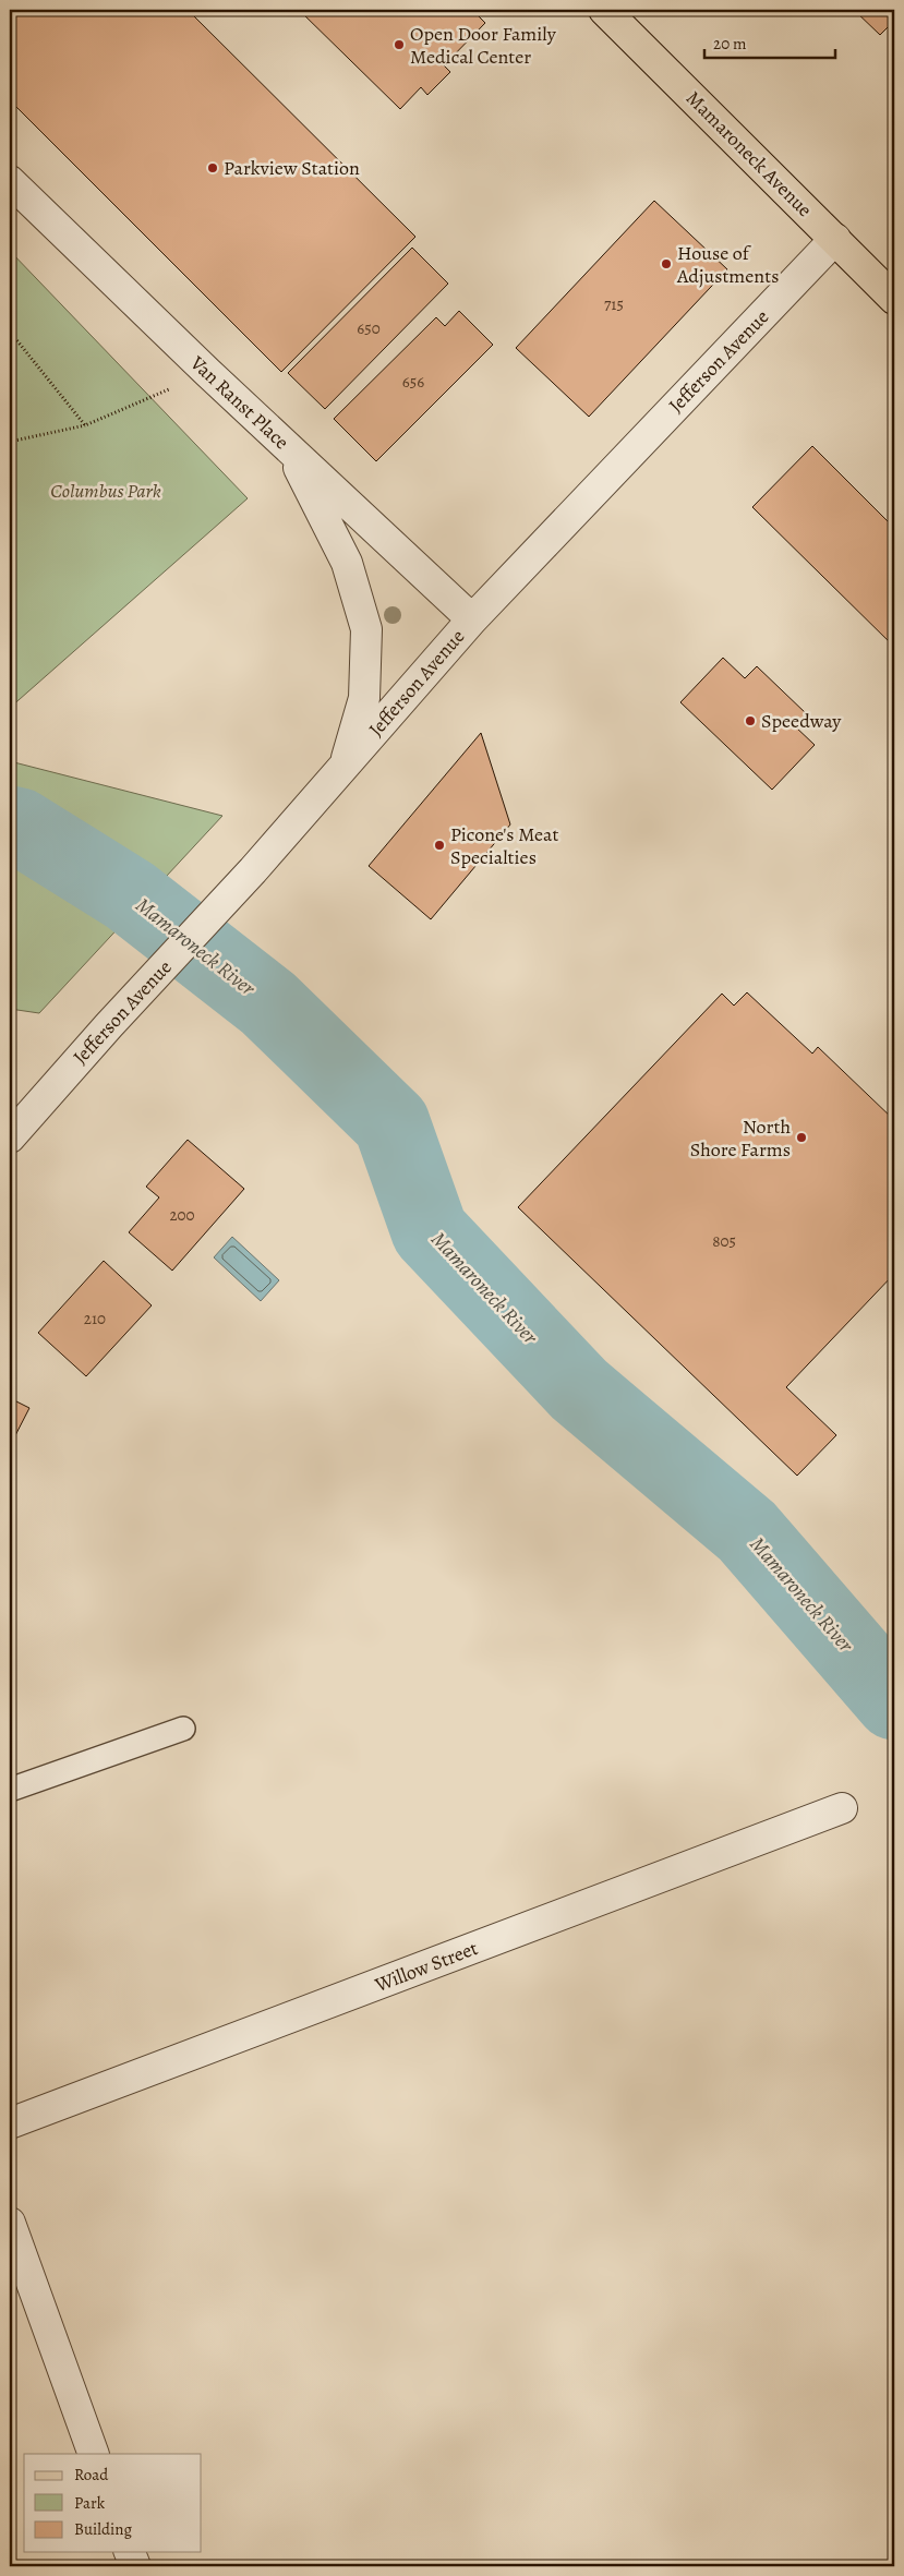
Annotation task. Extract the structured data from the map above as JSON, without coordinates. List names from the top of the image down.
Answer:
{
  "streets": {
    "main road": ["Mamaroneck Avenue"],
    "street": ["Jefferson Avenue", "Van Ranst Place", "Willow Street"]
  },
  "crossings": [
    ["Mamaroneck Avenue", "Jefferson Avenue"],
    ["Jefferson Avenue", "Van Ranst Place"]
  ],
  "water": ["Mamaroneck River"],
  "parks": ["Columbus Park"],
  "places": [
    "Open Door Family Medical Center",
    "Parkview Station",
    "House of Adjustments",
    "Speedway",
    "Picone's Meat Specialties",
    "North Shore Farms"
  ],
  "house_numbers": [
    "715",
    "650",
    "656",
    "200",
    "805",
    "210"
  ],
  "legend": ["Road", "Park", "Building"],
  "scale_bar": "20 m"
}
